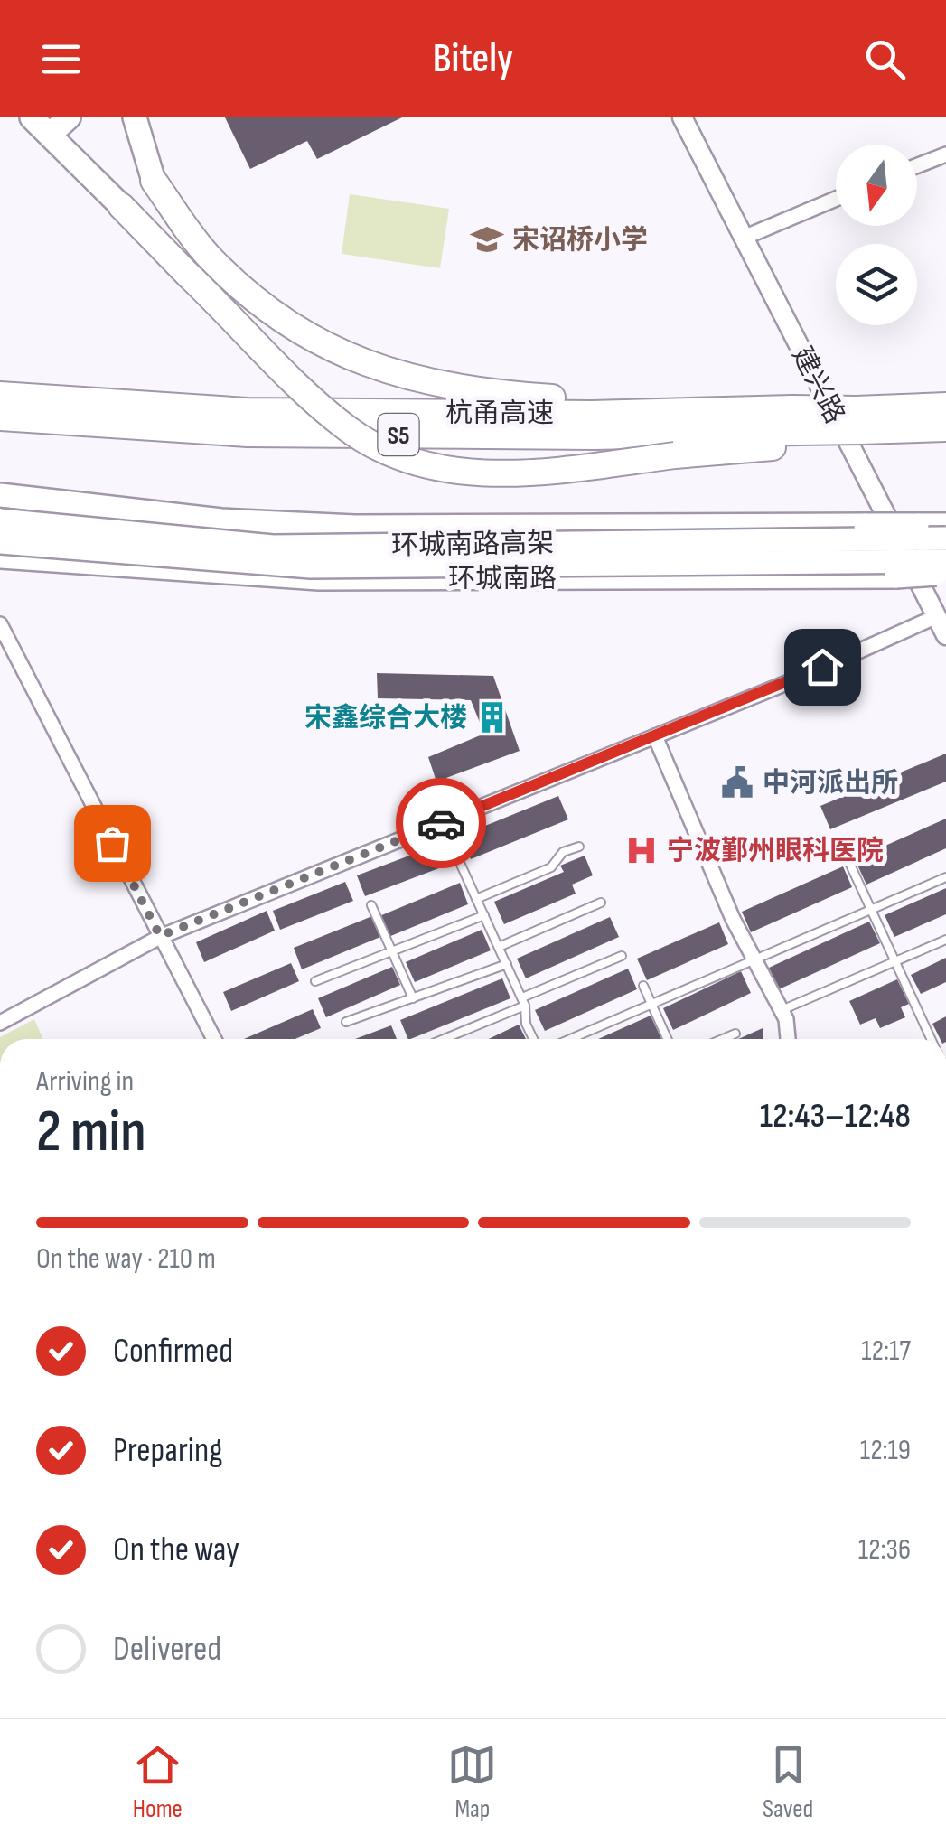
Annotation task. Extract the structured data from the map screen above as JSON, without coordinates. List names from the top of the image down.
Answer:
{
  "streets": {
    "highway": ["杭甬高速", "S5"],
    "main road": ["环城南路高架", "环城南路"],
    "street": ["建兴路"]
  },
  "crossings": [
    ["环城南路高架", "环城南路"]
  ],
  "places": {
    "school or university": ["宋诏桥小学"],
    "building": ["宋鑫综合大楼"],
    "public building": ["中河派出所"],
    "hospital": ["宁波鄞州眼科医院"]
  },
  "north": "bottom",
  "page": {
    "header": "Bitely",
    "heading": ["2 min", "Arriving in", "12:43–12:48"],
    "bar": "On the way · 210 m",
    "list": [
      ["Confirmed", "12:17"],
      ["Preparing", "12:19"],
      ["On the way", "12:36"],
      "Delivered"
    ],
    "tabs": ["Home", "Map", "Saved"]
  }
}
